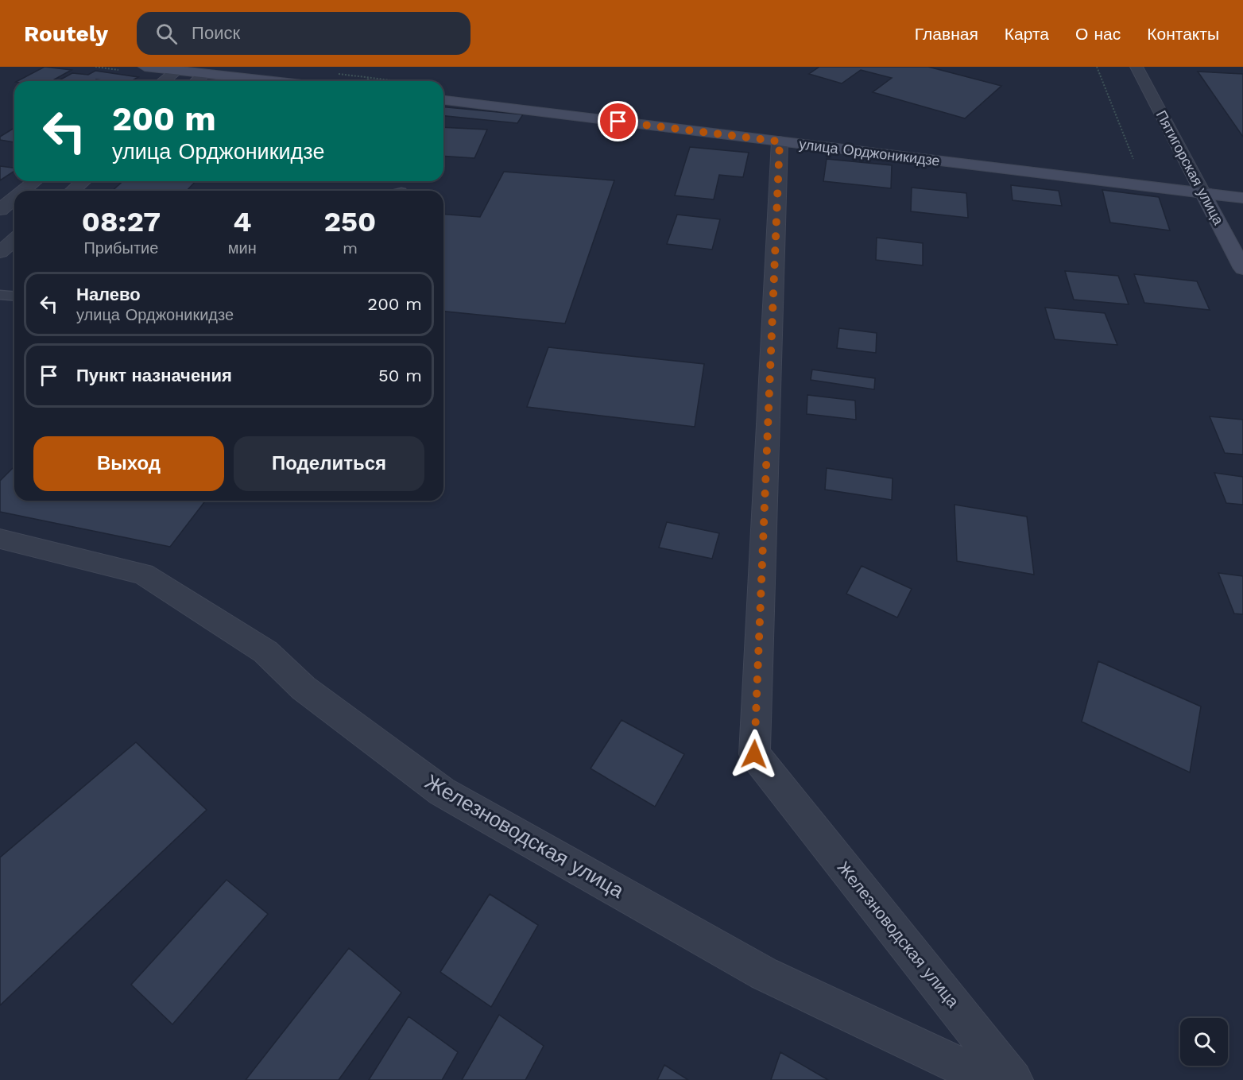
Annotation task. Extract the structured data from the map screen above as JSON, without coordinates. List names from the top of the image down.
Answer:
{
  "streets": {
    "main road": ["улица Орджоникидзе", "Пятигорская улица"],
    "street": ["Железноводская улица"]
  },
  "crossings": [
    ["улица Орджоникидзе", "Пятигорская улица"],
    ["улица Орджоникидзе", "Железноводская улица"]
  ],
  "page": {
    "header": "Routely",
    "search": "Поиск",
    "nav": [
      "Главная",
      "Карта",
      "О нас",
      "Контакты"
    ],
    "turn": ["200 m", "улица Орджоникидзе"],
    "eta": [
      "08:27",
      "Прибытие",
      "4",
      "мин",
      "250",
      "m"
    ],
    "list": [
      {
        "name": "Налево",
        "note": "улица Орджоникидзе",
        "value": "200 m"
      },
      {
        "name": "Пункт назначения",
        "value": "50 m"
      }
    ],
    "buttons": ["Выход", "Поделиться"]
  }
}
